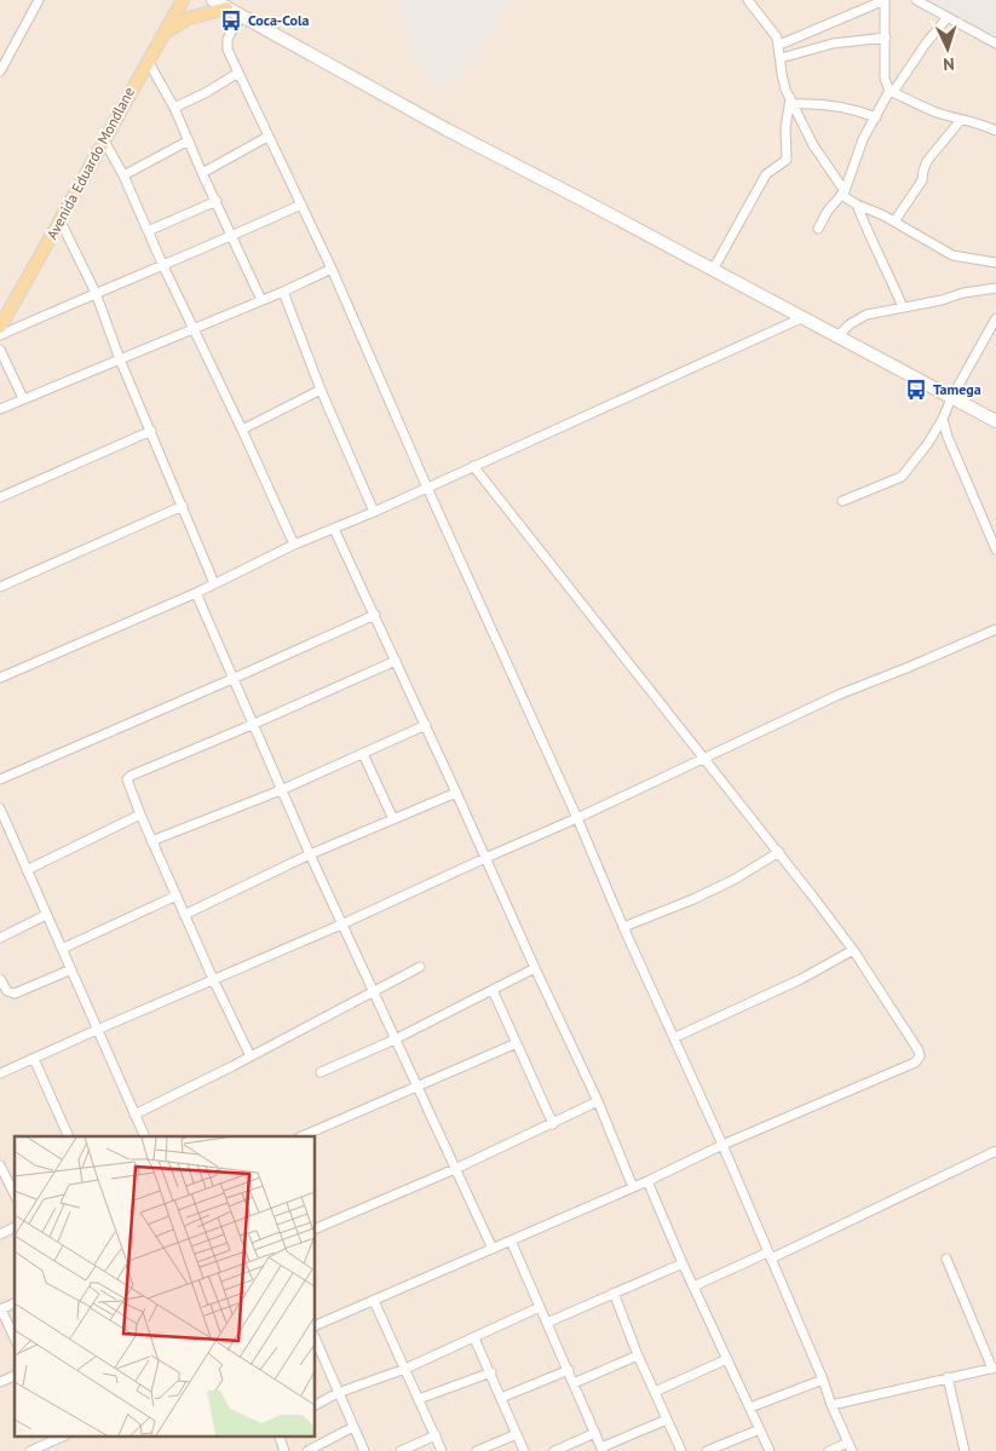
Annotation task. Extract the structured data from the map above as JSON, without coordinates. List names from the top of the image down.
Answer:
{
  "streets": {
    "main road": ["Avenida Eduardo Mondlane"]
  },
  "places": {
    "bus stop": ["Coca-Cola", "Tamega"]
  },
  "north": "bottom"
}
